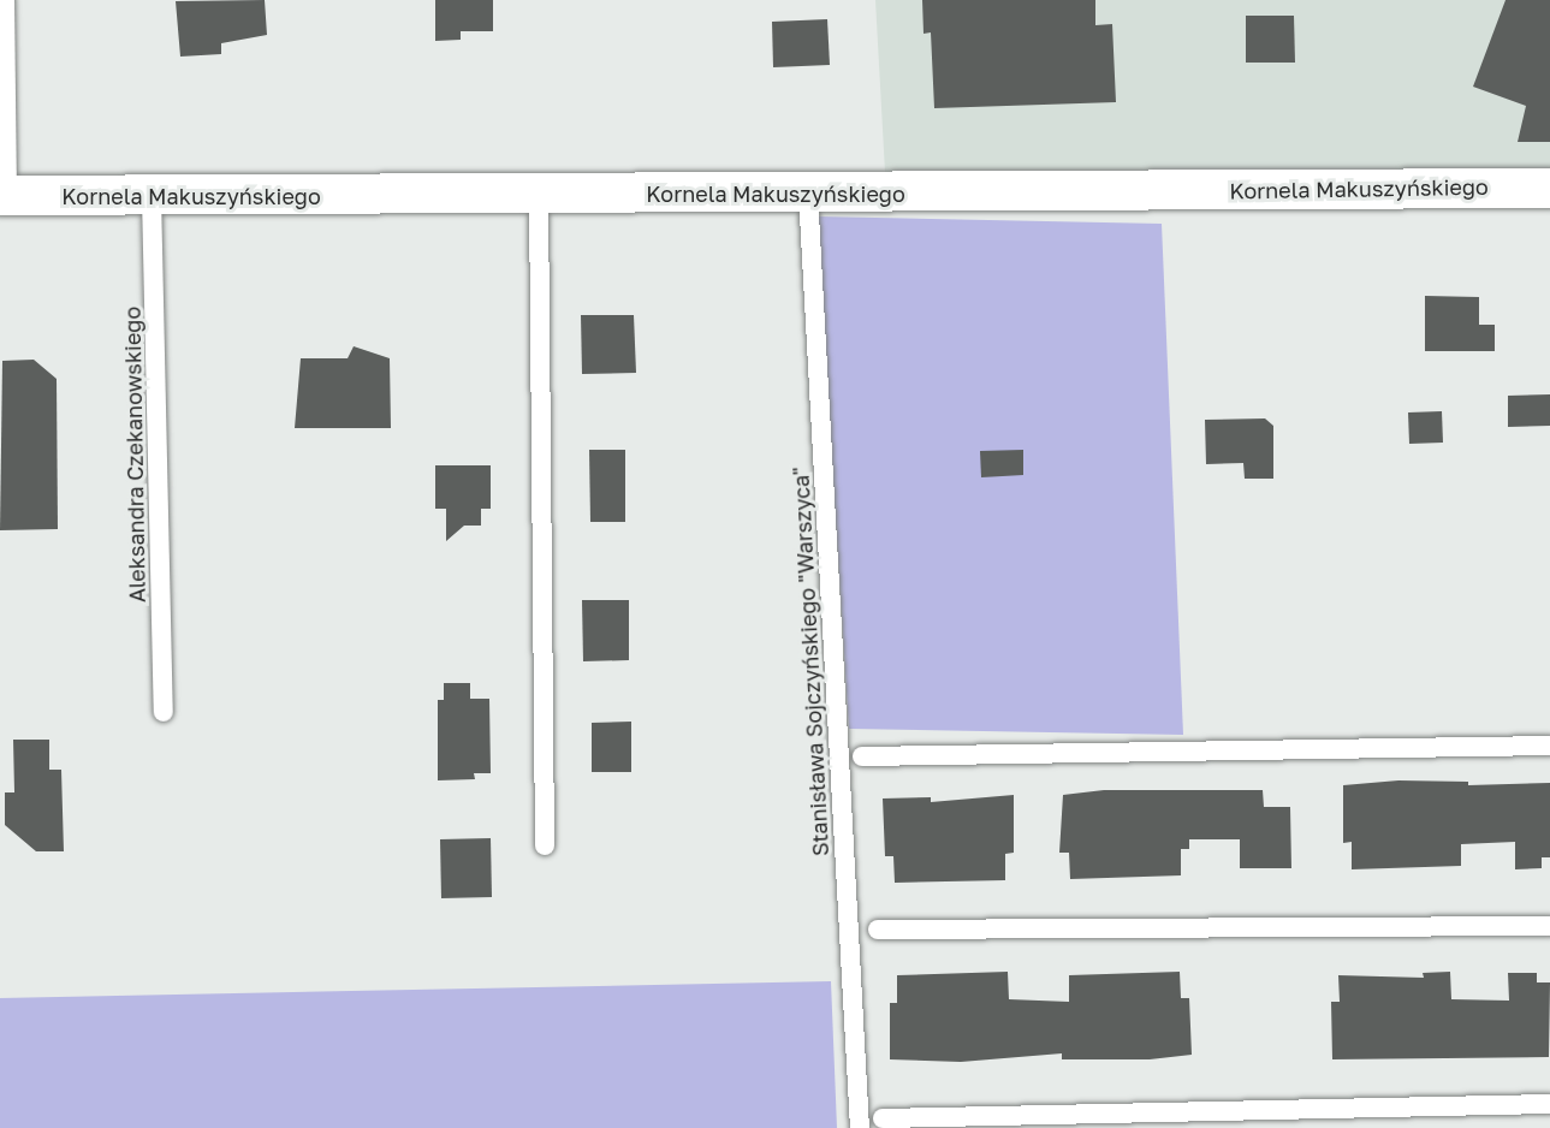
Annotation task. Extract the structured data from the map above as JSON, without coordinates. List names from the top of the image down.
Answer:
{
  "streets": {
    "street": ["Kornela Makuszyńskiego"],
    "lane": ["Aleksandra Czekanowskiego", "Stanisława Sojczyńskiego \"Warszyca\""]
  },
  "crossings": [
    ["Kornela Makuszyńskiego", "Aleksandra Czekanowskiego"],
    ["Kornela Makuszyńskiego", "Stanisława Sojczyńskiego \"Warszyca\""]
  ]
}
